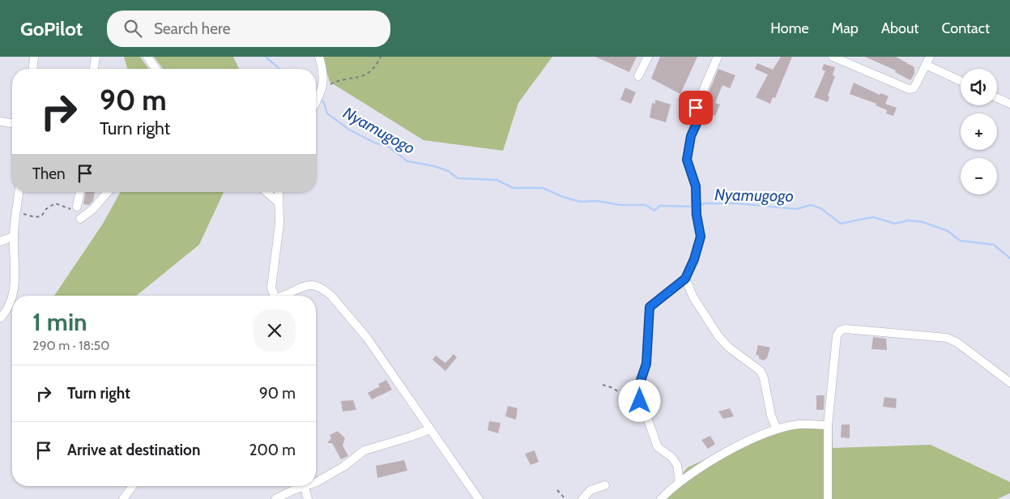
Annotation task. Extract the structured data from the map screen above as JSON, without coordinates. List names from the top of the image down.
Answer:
{
  "water": ["Nyamugogo"],
  "page": {
    "header": "GoPilot",
    "search": "Search here",
    "nav": [
      "Home",
      "Map",
      "About",
      "Contact"
    ],
    "map_buttons": ["+", "−"],
    "turn": ["90 m", "Turn right"],
    "then": "Then",
    "heading": ["1 min", "290 m · 18:50"],
    "list": [
      {
        "name": "Turn right",
        "value": "90 m"
      },
      {
        "name": "Arrive at destination",
        "value": "200 m"
      }
    ]
  }
}
